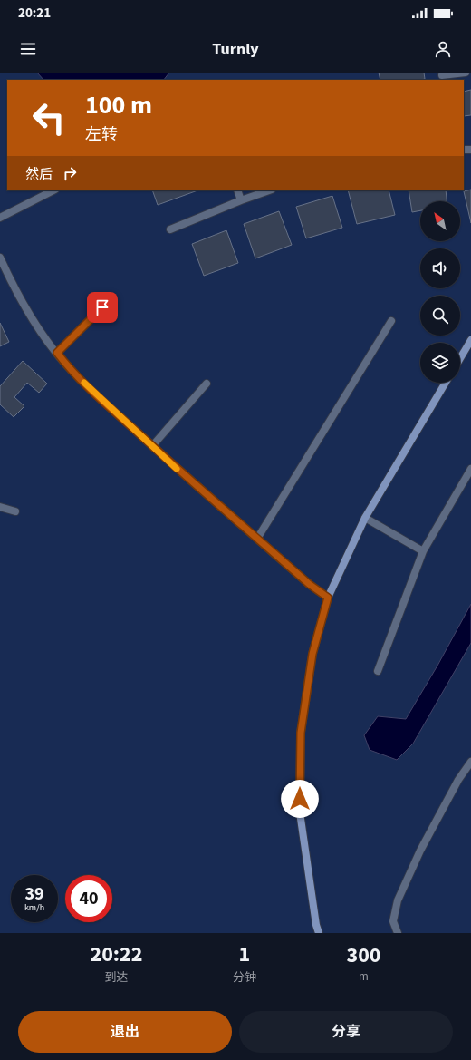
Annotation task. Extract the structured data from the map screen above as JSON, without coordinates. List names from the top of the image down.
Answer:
{
  "north": "top left",
  "page": {
    "status": "20:21",
    "header": "Turnly",
    "turn": ["100 m", "左转"],
    "then": "然后",
    "speed": "39 km/h",
    "limit": "40",
    "eta": [
      "20:22",
      "到达",
      "1",
      "分钟",
      "300",
      "m"
    ],
    "buttons": ["退出", "分享"]
  }
}
